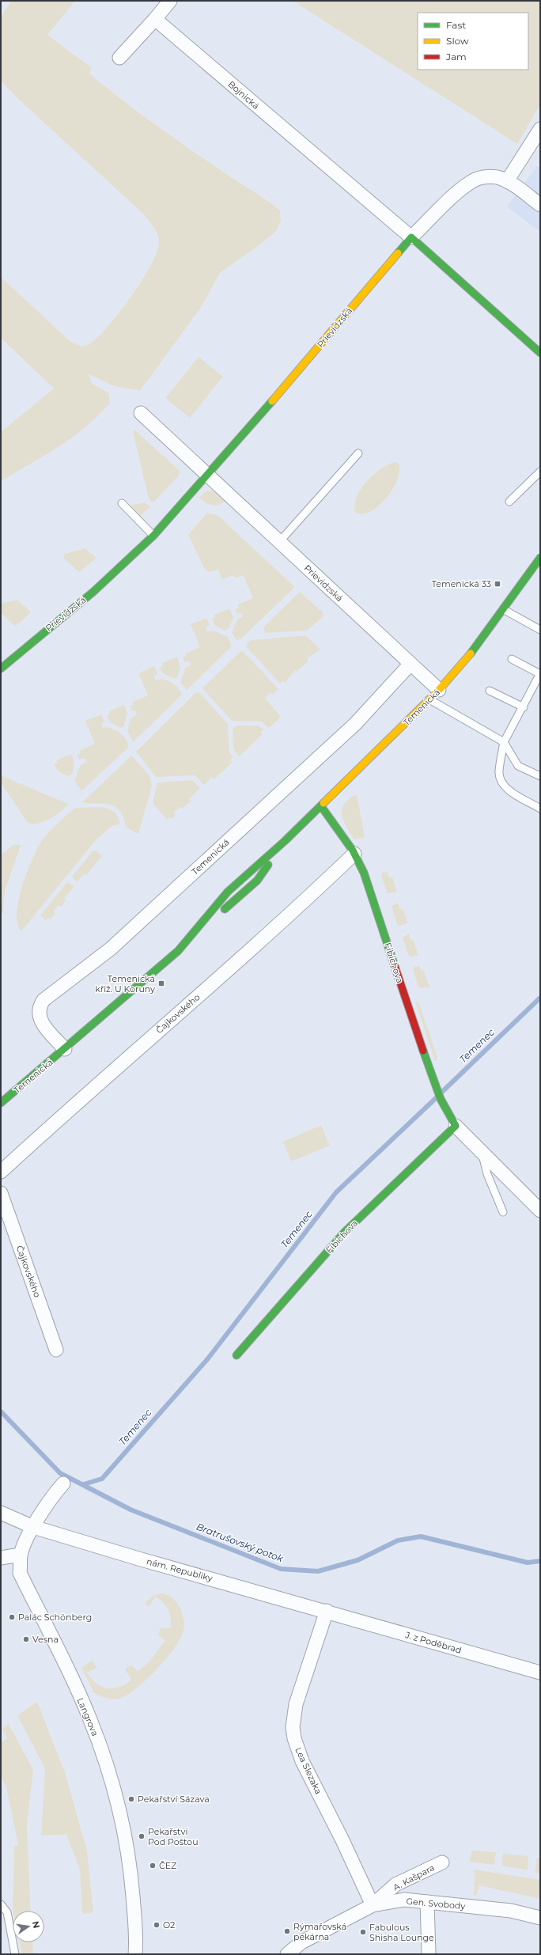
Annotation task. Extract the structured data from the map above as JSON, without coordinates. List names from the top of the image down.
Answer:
{
  "streets": {
    "street": [
      "Bojnická",
      "Prievidzská",
      "Temenická",
      "Fibichova",
      "Čajkovského",
      "nám. Republiky",
      "J. z Poděbrad",
      "Langrova",
      "Lea Slezaka",
      "A. Kašpara",
      "Gen. Svobody"
    ]
  },
  "crossings": [
    ["Bojnická", "Prievidzská"],
    ["Prievidzská", "Temenická"],
    ["Temenická", "Fibichova"],
    ["Fibichova", "Čajkovského"],
    ["nám. Republiky", "J. z Poděbrad"],
    ["nám. Republiky", "Langrova"],
    ["nám. Republiky", "Lea Slezaka"],
    ["J. z Poděbrad", "Lea Slezaka"],
    ["Lea Slezaka", "A. Kašpara"],
    ["Lea Slezaka", "Gen. Svobody"],
    ["A. Kašpara", "Gen. Svobody"]
  ],
  "water": ["Temenec", "Bratrušovský potok"],
  "places": {
    "transit": ["Temenická 33", "Temenická křiž. U Koruny"],
    "other": [
      "Palác Schönberg",
      "Vesna",
      "Pekařství Sázava",
      "Pekařství Pod Poštou",
      "ČEZ",
      "O2",
      "Rýmařovská pekárna",
      "Fabulous Shisha Lounge"
    ]
  },
  "legend": ["Fast", "Slow", "Jam"],
  "north": "right"
}
